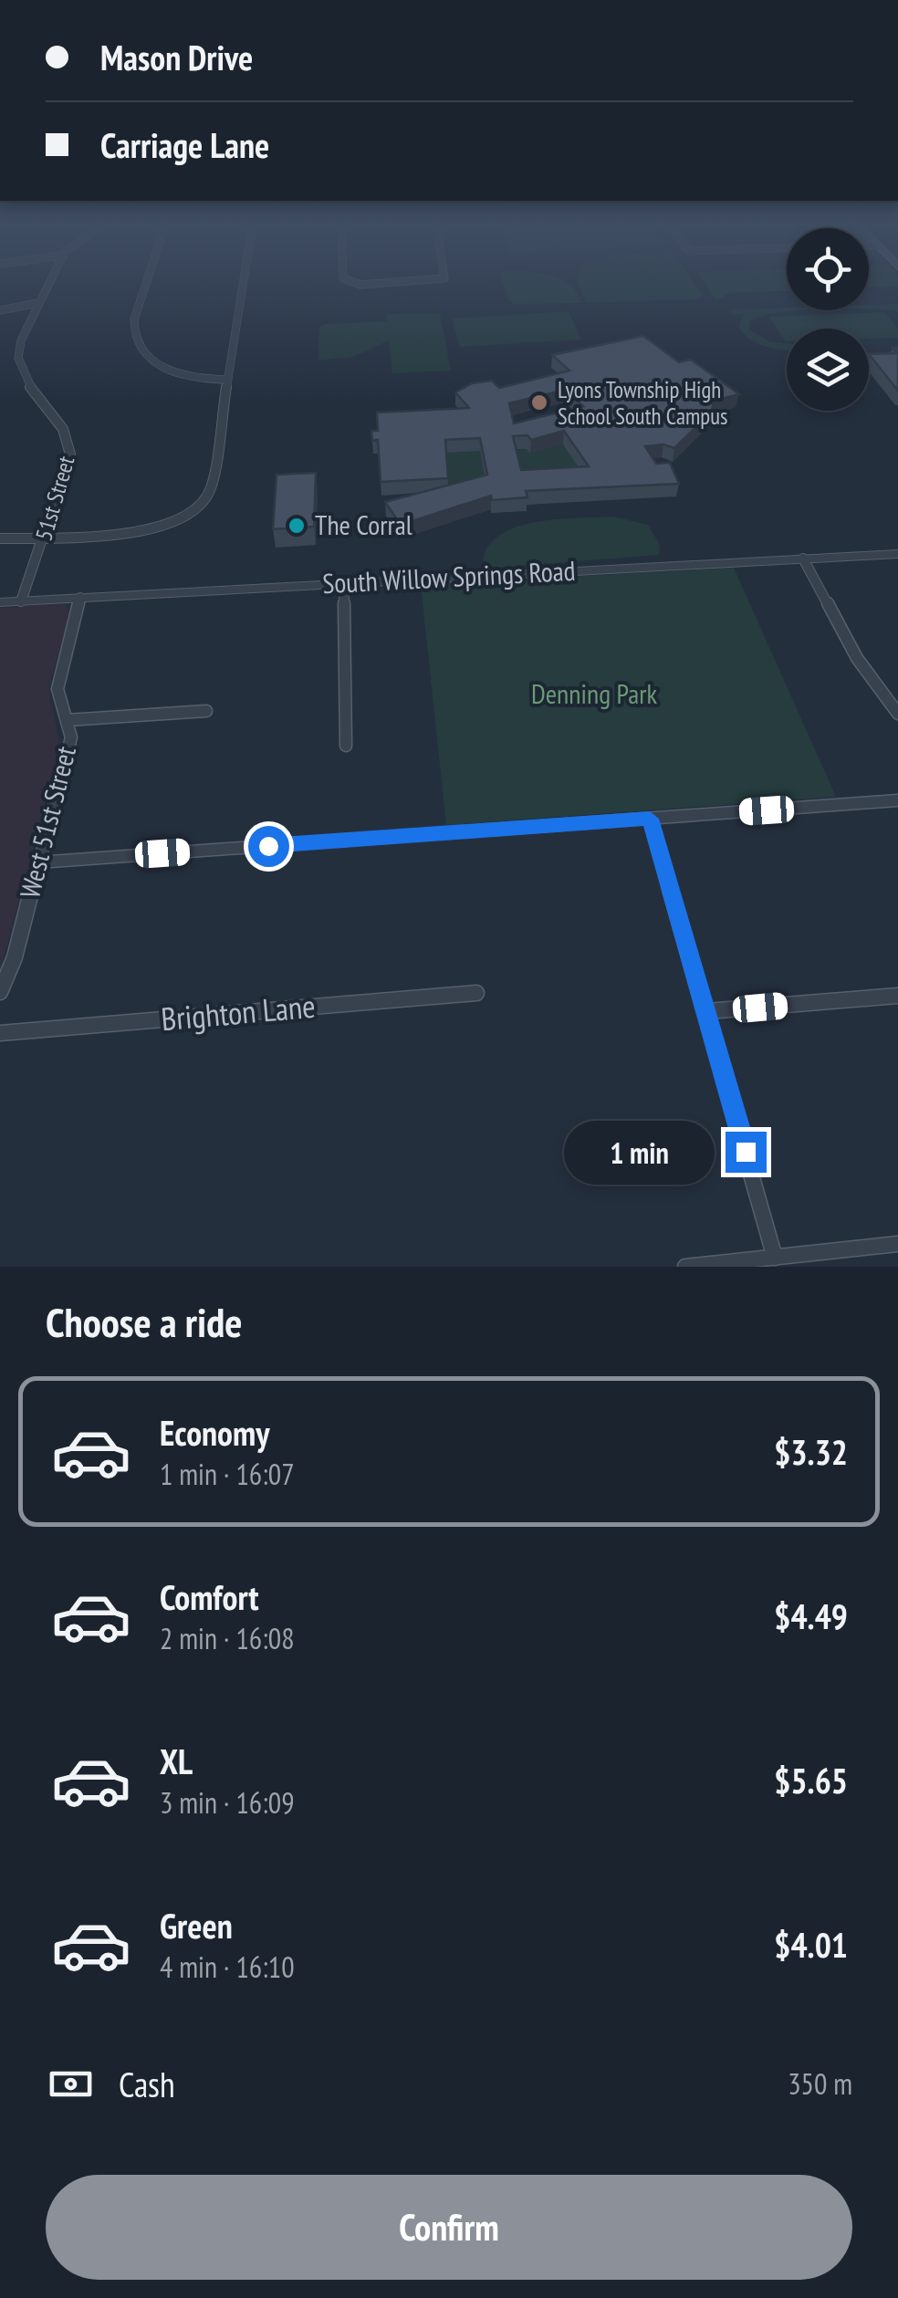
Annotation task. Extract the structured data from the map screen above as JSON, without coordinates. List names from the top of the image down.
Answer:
{
  "streets": {
    "street": [
      "51st Street",
      "South Willow Springs Road",
      "West 51st Street",
      "Brighton Lane"
    ]
  },
  "crossings": [
    ["51st Street", "South Willow Springs Road"],
    ["South Willow Springs Road", "West 51st Street"]
  ],
  "parks": ["Denning Park"],
  "places": ["Lyons Township High School South Campus", "The Corral"],
  "page": {
    "banner": ["Mason Drive", "Carriage Lane"],
    "bubble": "1 min",
    "heading": "Choose a ride",
    "list": [
      {
        "name": "Economy",
        "note": "1 min · 16:07",
        "value": "$3.32"
      },
      {
        "name": "Comfort",
        "note": "2 min · 16:08",
        "value": "$4.49"
      },
      {
        "name": "XL",
        "note": "3 min · 16:09",
        "value": "$5.65"
      },
      {
        "name": "Green",
        "note": "4 min · 16:10",
        "value": "$4.01"
      }
    ],
    "pay": ["Cash", "350 m"],
    "buttons": "Confirm"
  }
}
